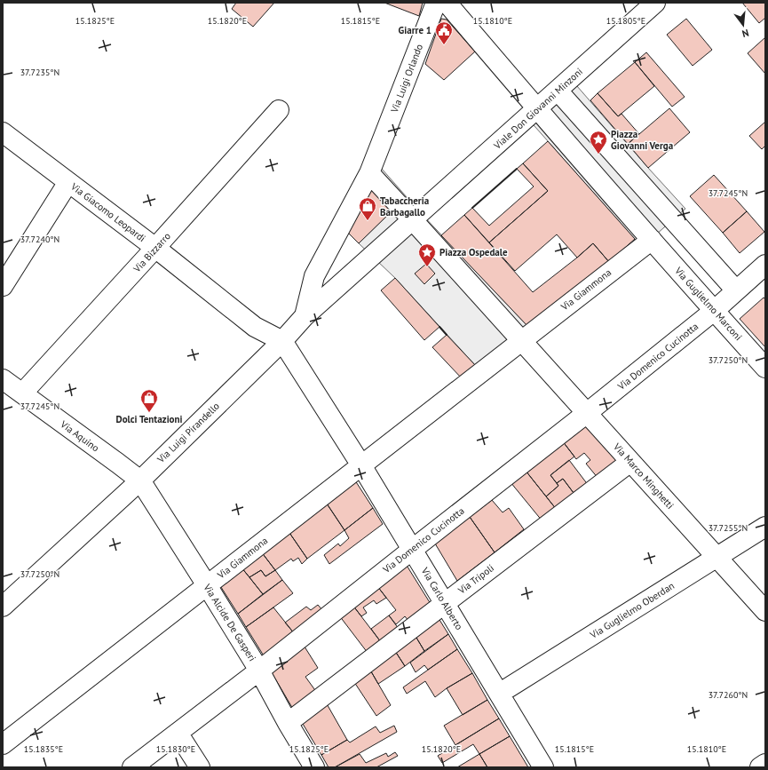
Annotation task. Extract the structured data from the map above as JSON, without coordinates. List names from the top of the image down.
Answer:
{
  "streets": {
    "street": [
      "Via Luigi Orlando",
      "Viale Don Giovanni Minzoni",
      "Via Giacomo Leopardi",
      "Via Bizzarro",
      "Via Giammona",
      "Via Guglielmo Marconi",
      "Via Domenico Cucinotta",
      "Via Luigi Pirandello",
      "Via Aquino",
      "Via Marco Minghetti",
      "Via Tripoli",
      "Via Carlo Alberto",
      "Via Guglielmo Oberdan",
      "Via Alcide De Gasperi"
    ]
  },
  "crossings": [
    ["Via Luigi Orlando", "Via Luigi Pirandello"],
    ["Via Luigi Orlando", "Via Marco Minghetti"],
    ["Viale Don Giovanni Minzoni", "Via Guglielmo Marconi"],
    ["Viale Don Giovanni Minzoni", "Via Luigi Pirandello"],
    ["Viale Don Giovanni Minzoni", "Via Marco Minghetti"],
    ["Via Giacomo Leopardi", "Via Bizzarro"],
    ["Via Giacomo Leopardi", "Via Luigi Pirandello"],
    ["Via Giacomo Leopardi", "Via Carlo Alberto"],
    ["Via Bizzarro", "Via Aquino"],
    ["Via Giammona", "Via Guglielmo Marconi"],
    ["Via Giammona", "Via Marco Minghetti"],
    ["Via Giammona", "Via Carlo Alberto"],
    ["Via Giammona", "Via Alcide De Gasperi"],
    ["Via Guglielmo Marconi", "Via Domenico Cucinotta"],
    ["Via Domenico Cucinotta", "Via Marco Minghetti"],
    ["Via Domenico Cucinotta", "Via Carlo Alberto"],
    ["Via Domenico Cucinotta", "Via Alcide De Gasperi"],
    ["Via Luigi Pirandello", "Via Aquino"],
    ["Via Luigi Pirandello", "Via Carlo Alberto"],
    ["Via Luigi Pirandello", "Via Alcide De Gasperi"],
    ["Via Aquino", "Via Alcide De Gasperi"],
    ["Via Marco Minghetti", "Via Tripoli"],
    ["Via Marco Minghetti", "Via Guglielmo Oberdan"],
    ["Via Tripoli", "Via Carlo Alberto"],
    ["Via Tripoli", "Via Alcide De Gasperi"],
    ["Via Carlo Alberto", "Via Guglielmo Oberdan"]
  ],
  "places": {
    "public building": ["Giarre 1"],
    "place": ["Piazza Giovanni Verga", "Piazza Ospedale"],
    "shop": ["Tabaccheria Barbagallo", "Dolci Tentazioni"]
  },
  "north": "bottom",
  "coordinates": [
    "15.1825°E",
    "15.1820°E",
    "15.1815°E",
    "15.1810°E",
    "15.1805°E",
    "37.7235°N",
    "37.7245°N",
    "37.7240°N",
    "37.7250°N",
    "37.7255°N",
    "37.7260°N",
    "15.1835°E",
    "15.1830°E"
  ]
}
